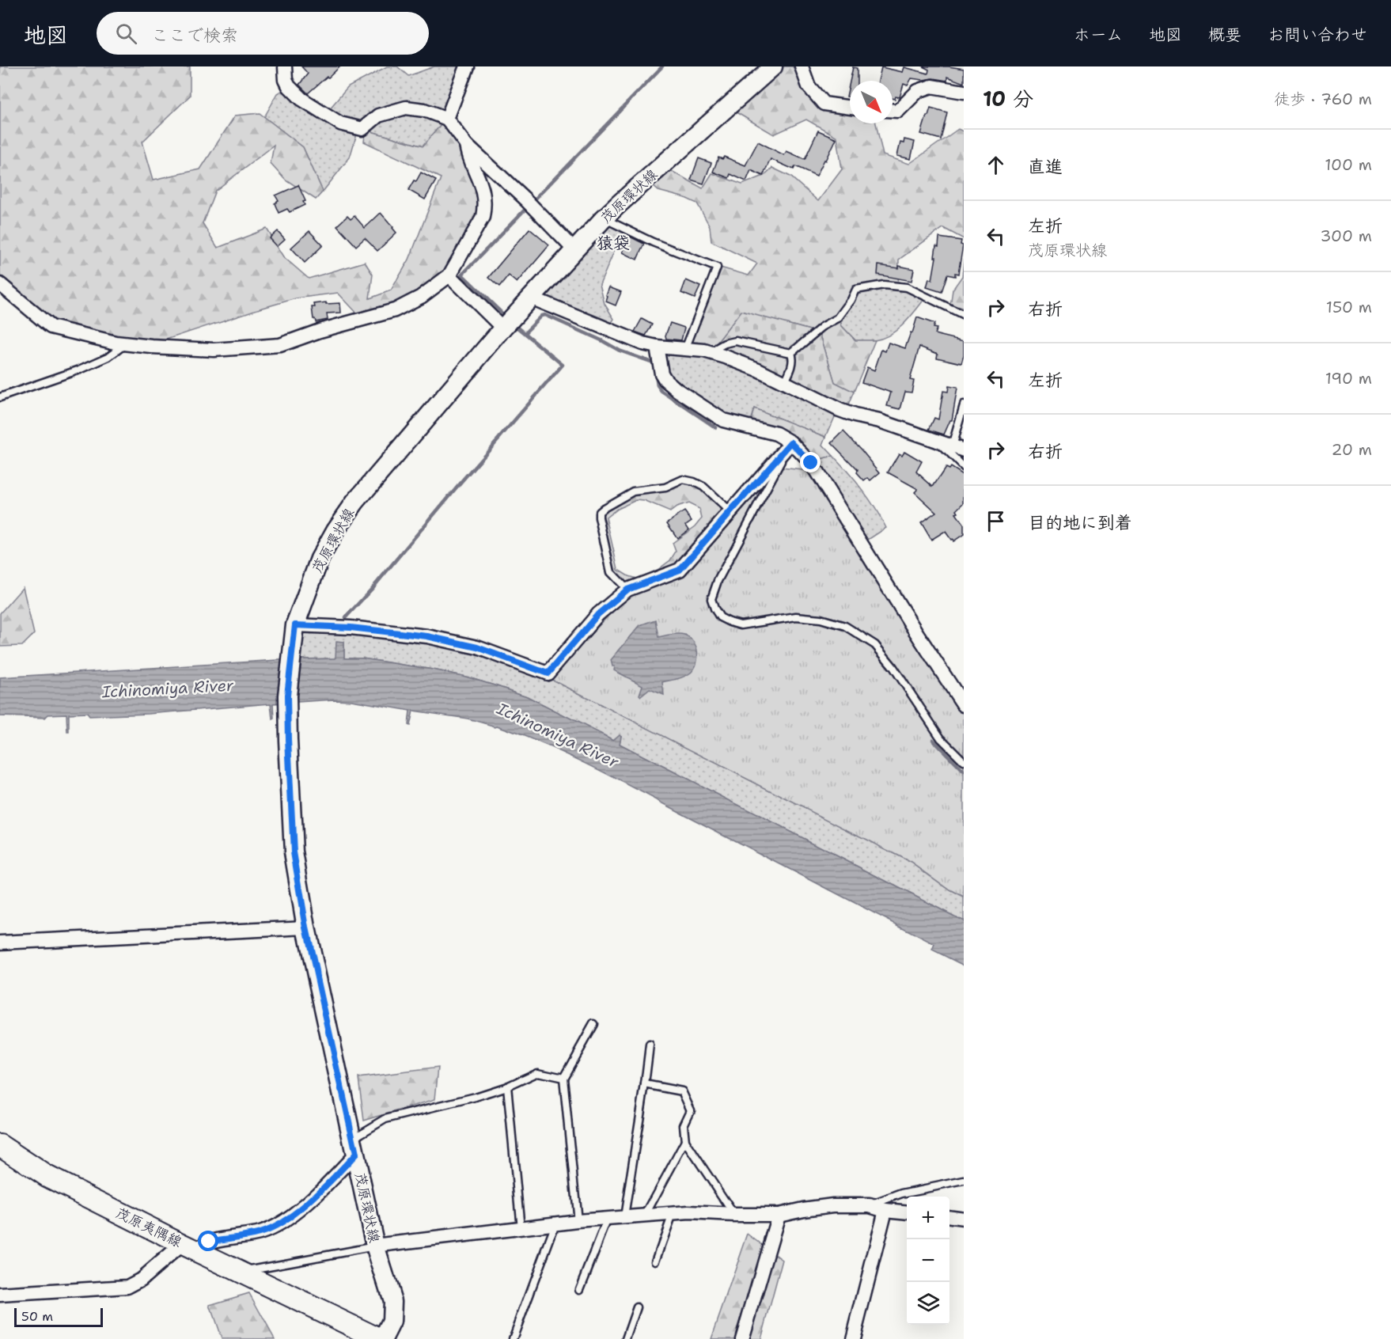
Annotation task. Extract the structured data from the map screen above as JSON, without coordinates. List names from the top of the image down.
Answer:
{
  "streets": {
    "main road": ["茂原環状線", "茂原夷隅線"]
  },
  "districts": ["猿袋"],
  "water": ["Ichinomiya River"],
  "scale_bar": "50 m",
  "north": "bottom right",
  "page": {
    "header": "地図",
    "search": "ここで検索",
    "nav": [
      "ホーム",
      "地図",
      "概要",
      "お問い合わせ"
    ],
    "heading": ["10 分", "徒歩 · 760 m"],
    "list": [
      ["直進", "100 m"],
      ["左折", "茂原環状線", "300 m"],
      ["右折", "150 m"],
      ["左折", "190 m"],
      ["右折", "20 m"],
      "目的地に到着"
    ],
    "map_buttons": ["+", "−"],
    "scale": "50 m"
  }
}
